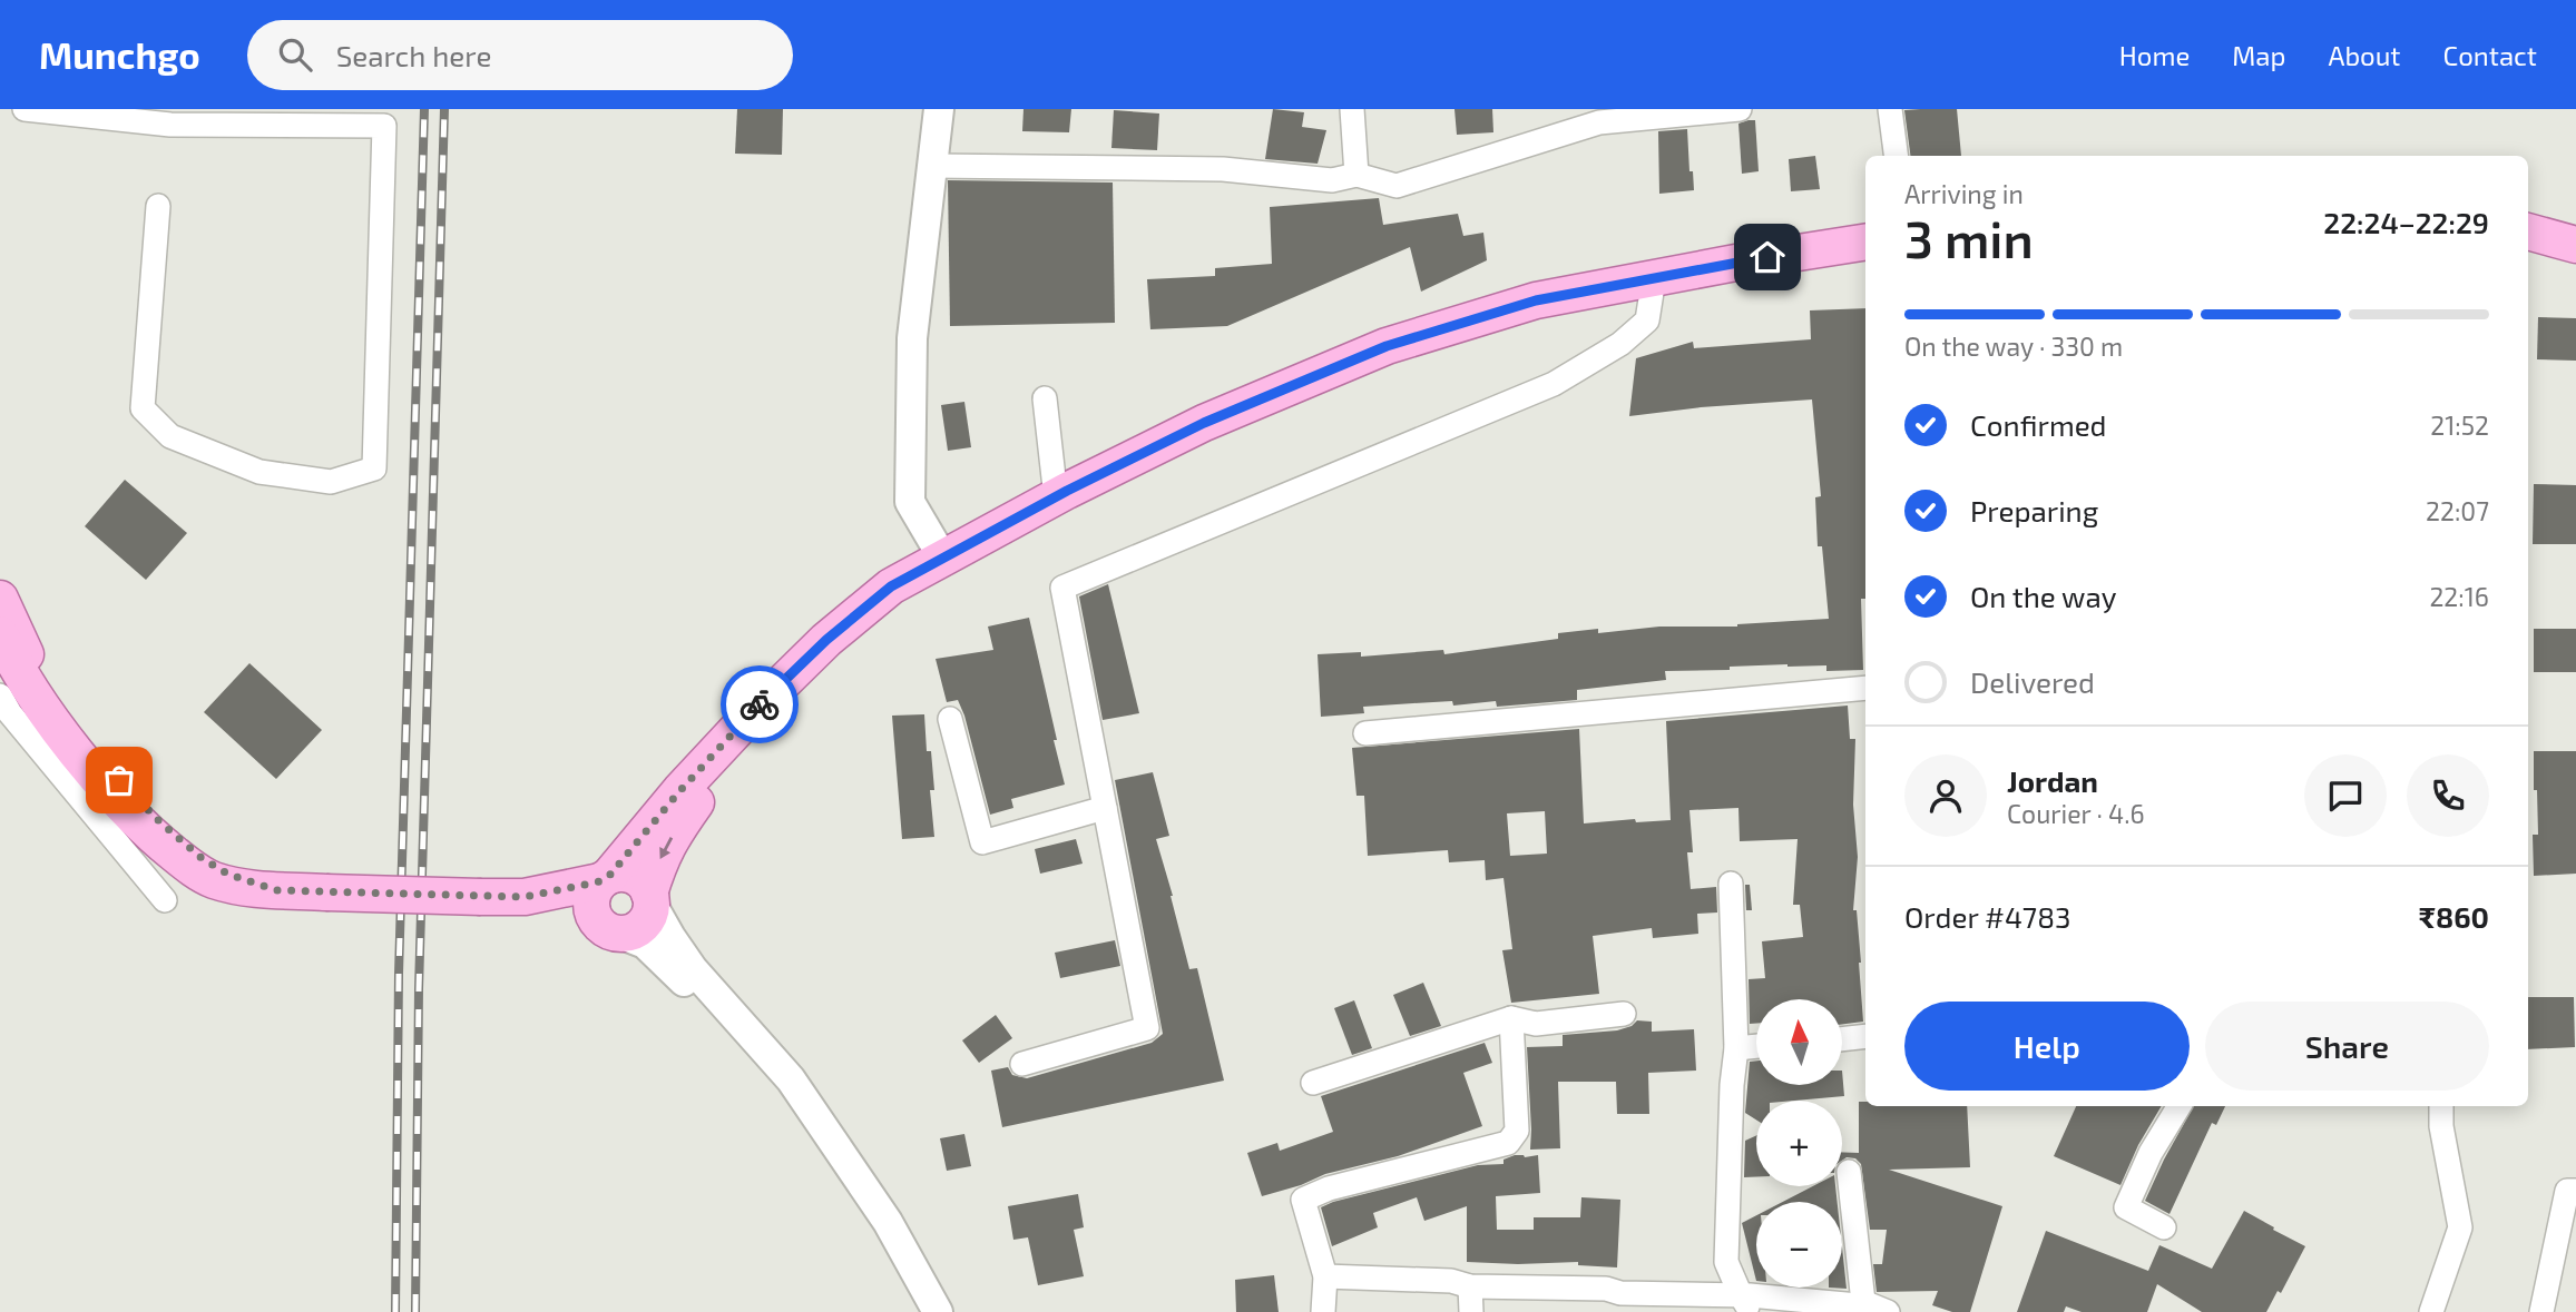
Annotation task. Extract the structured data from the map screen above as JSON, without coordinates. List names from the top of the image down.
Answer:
{
  "north": "top",
  "page": {
    "header": "Munchgo",
    "search": "Search here",
    "nav": [
      "Home",
      "Map",
      "About",
      "Contact"
    ],
    "heading": ["3 min", "Arriving in", "22:24–22:29"],
    "panel": [
      "Jordan",
      "Courier · 4.6",
      "Order #4783",
      "₹860"
    ],
    "bar": "On the way · 330 m",
    "list": [
      ["Confirmed", "21:52"],
      ["Preparing", "22:07"],
      ["On the way", "22:16"],
      "Delivered"
    ],
    "buttons": ["Help", "Share"],
    "map_buttons": ["+", "−"]
  }
}
